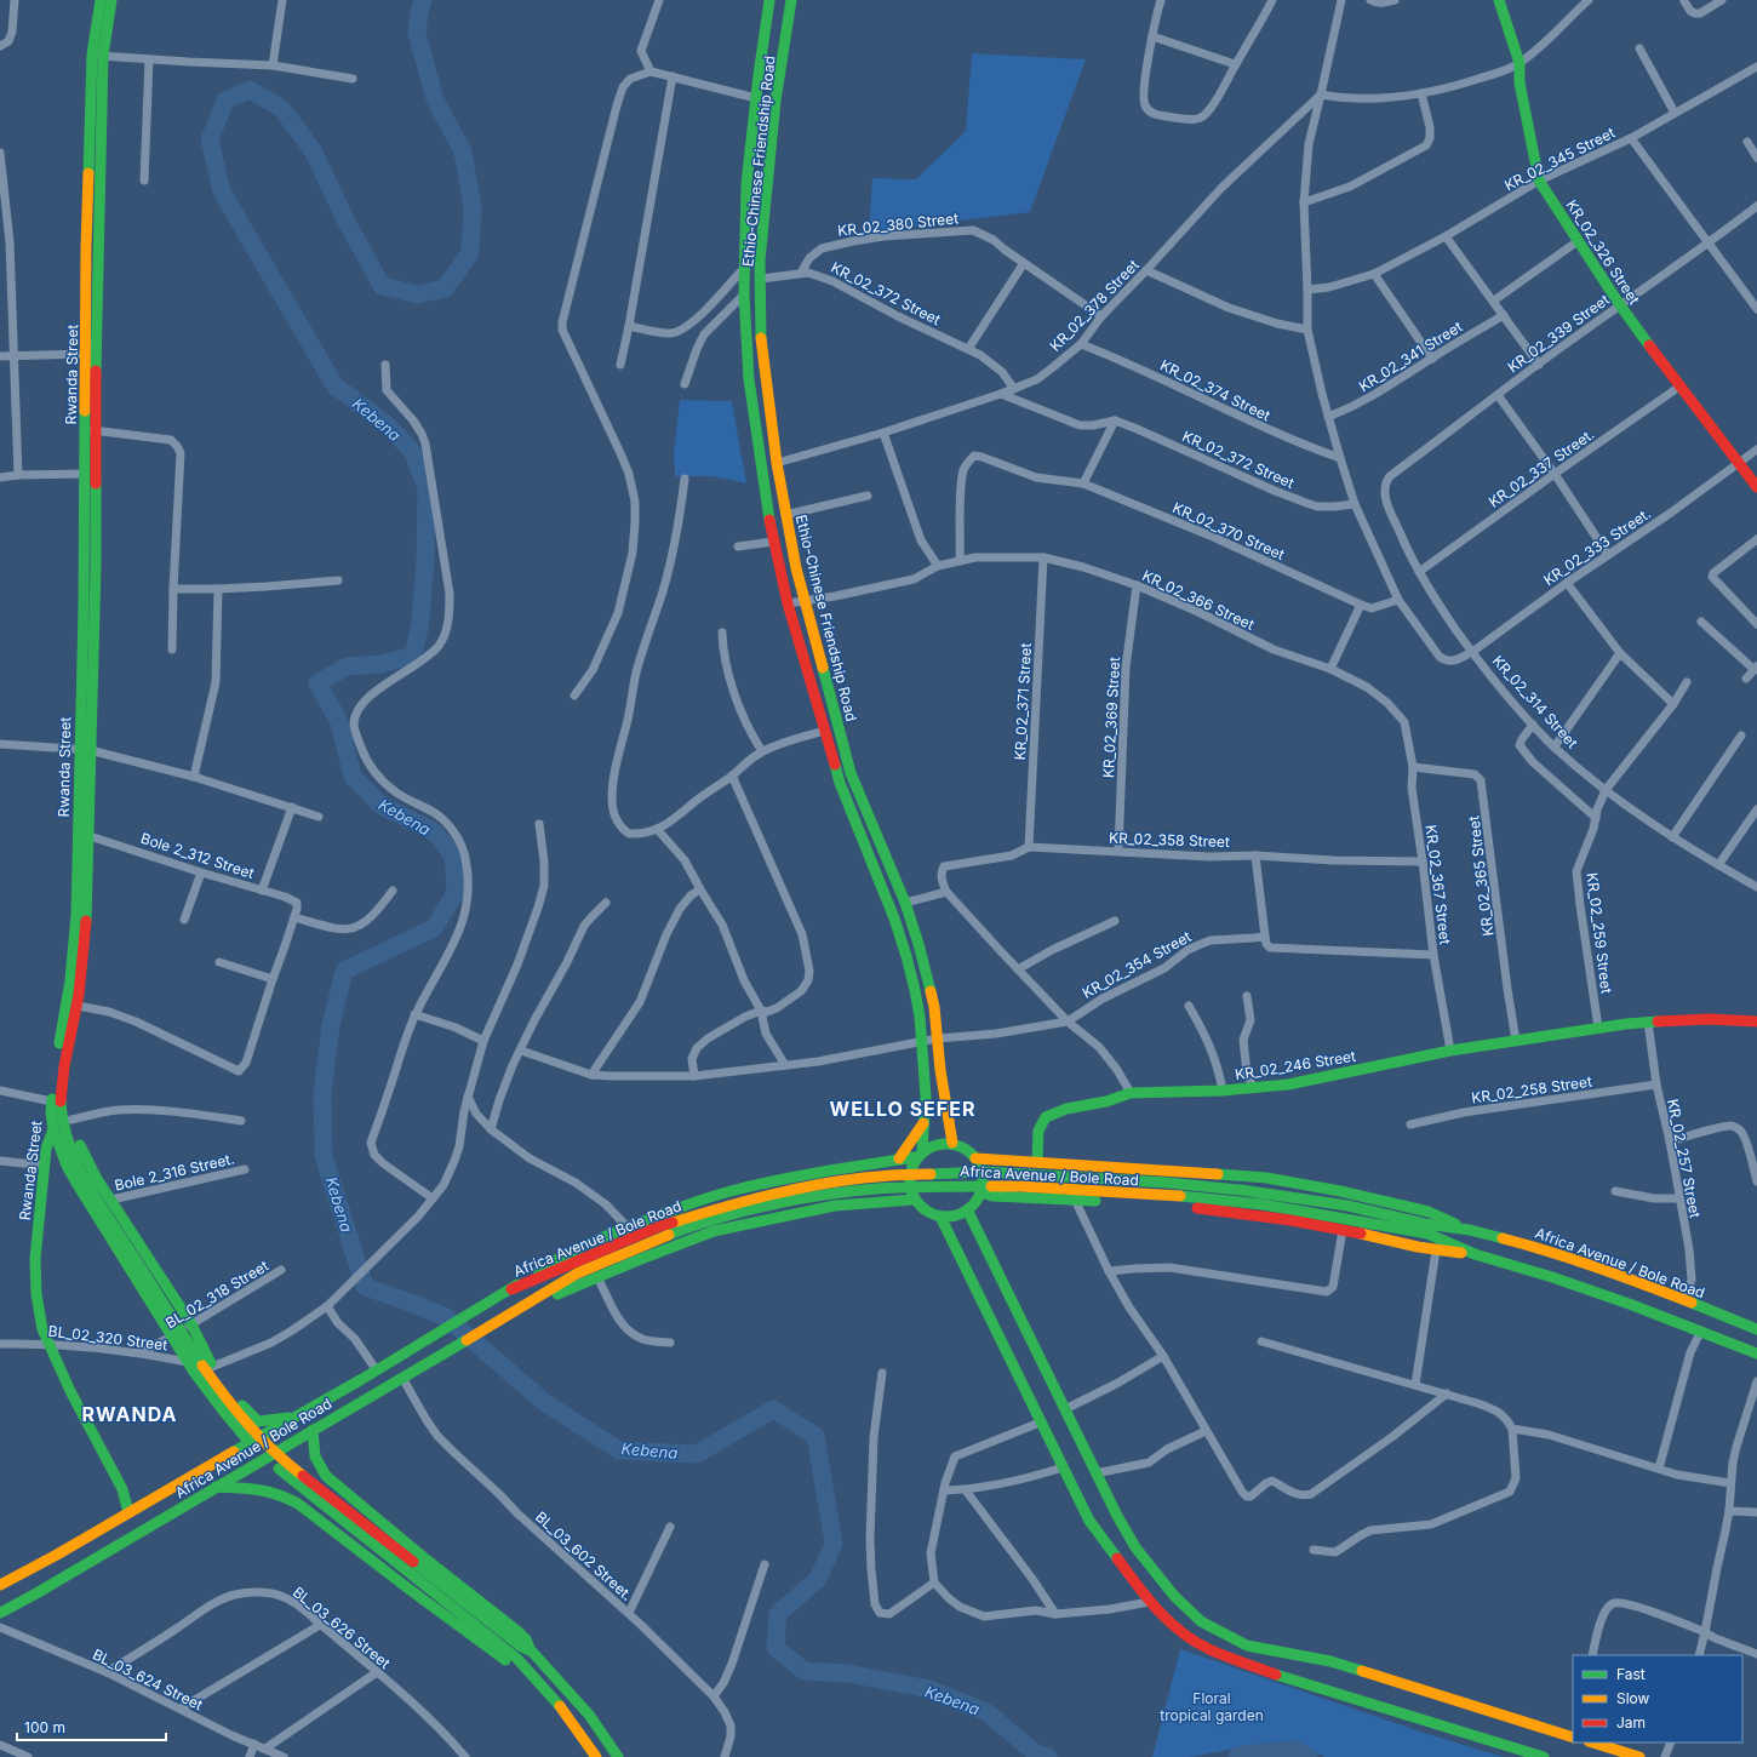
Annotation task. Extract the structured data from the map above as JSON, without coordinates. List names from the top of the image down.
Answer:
{
  "streets": {
    "main road": [
      "Ethio-Chinese Friendship Road",
      "KR_02_326 Street",
      "Rwanda Street",
      "KR_02_246 Street",
      "Africa Avenue / Bole Road"
    ],
    "street": [
      "KR_02_345 Street",
      "KR_02_380 Street",
      "KR_02_372 Street",
      "KR_02_378 Street",
      "KR_02_339 Street",
      "KR_02_341 Street",
      "KR_02_374 Street",
      "KR_02_337 Street.",
      "KR_02_370 Street",
      "KR_02_333 Street.",
      "KR_02_366 Street",
      "KR_02_371 Street",
      "KR_02_314 Street",
      "KR_02_369 Street",
      "KR_02_358 Street",
      "Bole 2_312 Street",
      "KR_02_365 Street",
      "KR_02_367 Street",
      "KR_02_259 Street",
      "KR_02_354 Street",
      "KR_02_258 Street",
      "KR_02_257 Street",
      "Bole 2_316 Street.",
      "BL_02_318 Street",
      "BL_02_320 Street",
      "BL_03_602 Street.",
      "BL_03_626 Street",
      "BL_03_624 Street"
    ]
  },
  "crossings": [
    ["KR_02_345 Street", "KR_02_326 Street"],
    ["Ethio-Chinese Friendship Road", "KR_02_372 Street"],
    ["Ethio-Chinese Friendship Road", "KR_02_378 Street"],
    ["Ethio-Chinese Friendship Road", "KR_02_366 Street"],
    ["Ethio-Chinese Friendship Road", "KR_02_354 Street"],
    ["Ethio-Chinese Friendship Road", "Africa Avenue / Bole Road"],
    ["KR_02_380 Street", "KR_02_372 Street"],
    ["KR_02_380 Street", "KR_02_378 Street"],
    ["KR_02_326 Street", "KR_02_339 Street"],
    ["KR_02_326 Street", "KR_02_337 Street."],
    ["KR_02_326 Street", "KR_02_333 Street."],
    ["KR_02_372 Street", "KR_02_378 Street"],
    ["KR_02_378 Street", "KR_02_374 Street"],
    ["KR_02_339 Street", "KR_02_314 Street"],
    ["Rwanda Street", "Bole 2_312 Street"],
    ["Rwanda Street", "Bole 2_316 Street."],
    ["Rwanda Street", "Africa Avenue / Bole Road"],
    ["Rwanda Street", "BL_02_318 Street"],
    ["Rwanda Street", "BL_02_320 Street"],
    ["KR_02_337 Street.", "KR_02_314 Street"],
    ["KR_02_370 Street", "KR_02_366 Street"],
    ["KR_02_333 Street.", "KR_02_314 Street"],
    ["KR_02_366 Street", "KR_02_371 Street"],
    ["KR_02_366 Street", "KR_02_369 Street"],
    ["KR_02_366 Street", "KR_02_367 Street"],
    ["KR_02_371 Street", "KR_02_358 Street"],
    ["KR_02_314 Street", "KR_02_259 Street"],
    ["KR_02_369 Street", "KR_02_358 Street"],
    ["KR_02_358 Street", "KR_02_367 Street"],
    ["KR_02_365 Street", "KR_02_367 Street"],
    ["KR_02_365 Street", "KR_02_246 Street"],
    ["KR_02_367 Street", "KR_02_246 Street"],
    ["KR_02_259 Street", "KR_02_246 Street"],
    ["KR_02_246 Street", "KR_02_257 Street"],
    ["KR_02_246 Street", "Africa Avenue / Bole Road"],
    ["KR_02_258 Street", "KR_02_257 Street"],
    ["KR_02_257 Street", "Africa Avenue / Bole Road"],
    ["Africa Avenue / Bole Road", "BL_03_602 Street."],
    ["BL_02_318 Street", "BL_02_320 Street"],
    ["BL_03_626 Street", "BL_03_624 Street"]
  ],
  "districts": ["WELLO SEFER", "RWANDA"],
  "water": ["Kebena"],
  "parks": ["Floral tropical garden"],
  "legend": ["Fast", "Slow", "Jam"],
  "scale_bar": "100 m"
}
